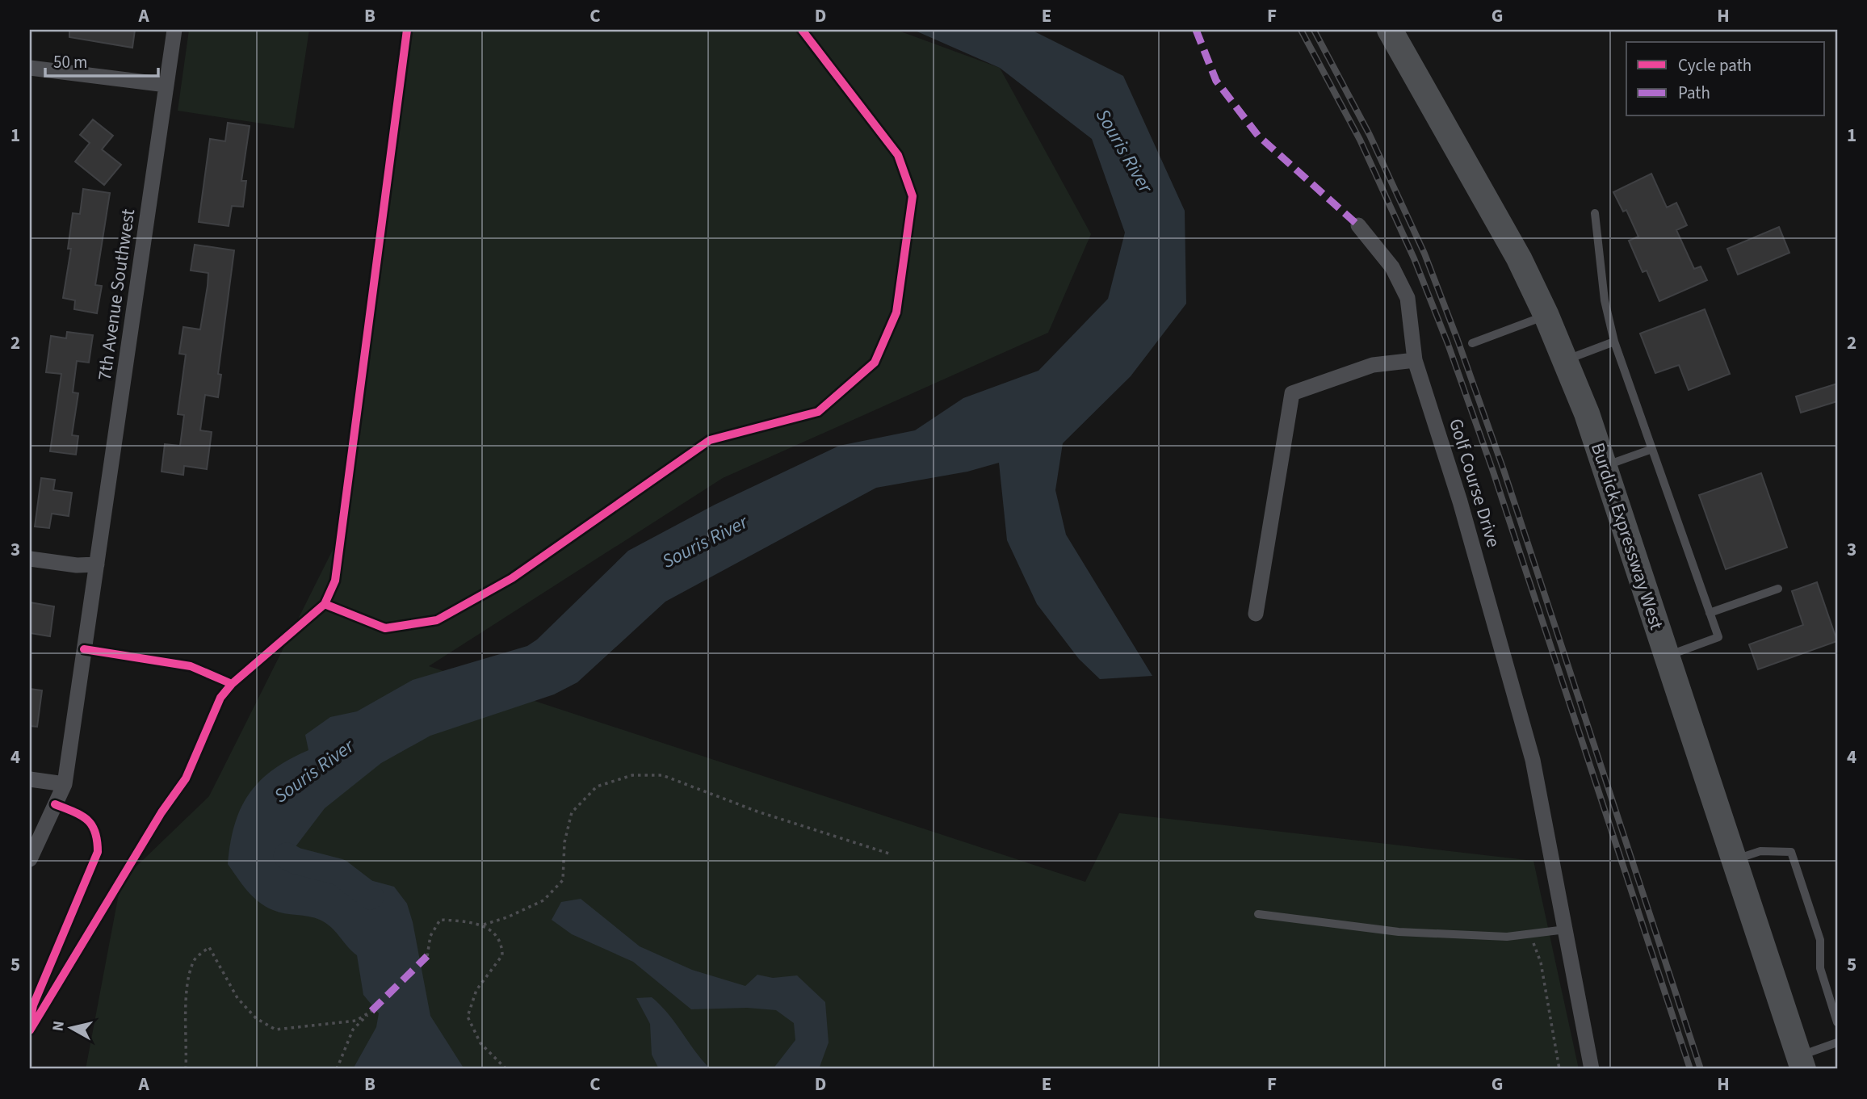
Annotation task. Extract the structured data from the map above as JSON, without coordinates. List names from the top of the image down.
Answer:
{
  "streets": {
    "main road": ["Burdick Expressway West"],
    "street": ["7th Avenue Southwest", "Golf Course Drive"]
  },
  "water": ["Souris River"],
  "legend": ["Cycle path", "Path"],
  "scale_bar": "50 m",
  "north": "left",
  "grid": {
    "columns": [
      "A",
      "B",
      "C",
      "D",
      "E",
      "F",
      "G",
      "H"
    ],
    "rows": [
      "1",
      "2",
      "3",
      "4",
      "5"
    ]
  }
}
